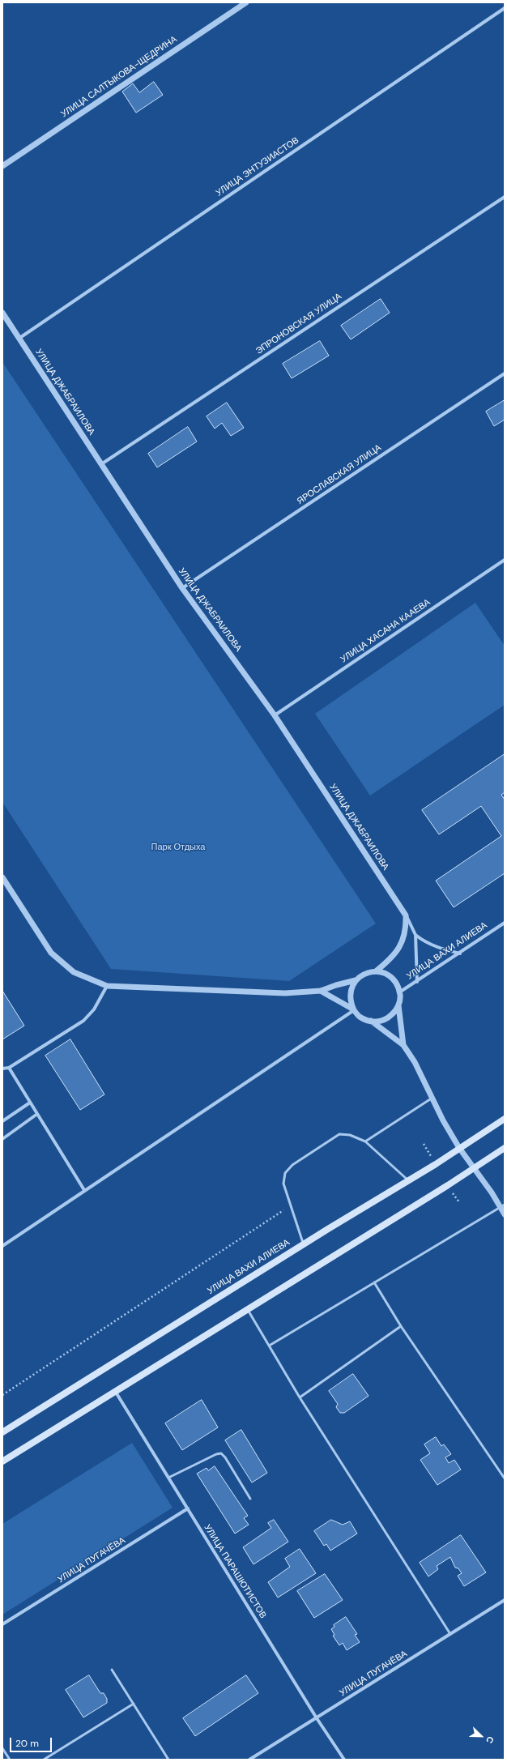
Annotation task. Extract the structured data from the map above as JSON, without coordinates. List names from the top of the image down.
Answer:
{
  "streets": {
    "main road": ["УЛИЦА ВАХИ АЛИЕВА"],
    "street": [
      "УЛИЦА САЛТЫКОВА-ЩЕДРИНА",
      "УЛИЦА ЭНТУЗИАСТОВ",
      "ЭПРОНОВСКАЯ УЛИЦА",
      "УЛИЦА ДЖАБРАИЛОВА",
      "ЯРОСЛАВСКАЯ УЛИЦА",
      "УЛИЦА ХАСАНА КААЕВА",
      "УЛИЦА ПУГАЧЁВА",
      "УЛИЦА ПАРАШЮТИСТОВ"
    ]
  },
  "crossings": [
    ["УЛИЦА ЭНТУЗИАСТОВ", "УЛИЦА ДЖАБРАИЛОВА"],
    ["ЭПРОНОВСКАЯ УЛИЦА", "УЛИЦА ДЖАБРАИЛОВА"],
    ["УЛИЦА ДЖАБРАИЛОВА", "ЯРОСЛАВСКАЯ УЛИЦА"],
    ["УЛИЦА ДЖАБРАИЛОВА", "УЛИЦА ХАСАНА КААЕВА"],
    ["УЛИЦА ДЖАБРАИЛОВА", "УЛИЦА ВАХИ АЛИЕВА"],
    ["УЛИЦА ПУГАЧЁВА", "УЛИЦА ПАРАШЮТИСТОВ"]
  ],
  "parks": ["Парк Отдыха"],
  "scale_bar": "20 m",
  "north": "bottom right"
}
